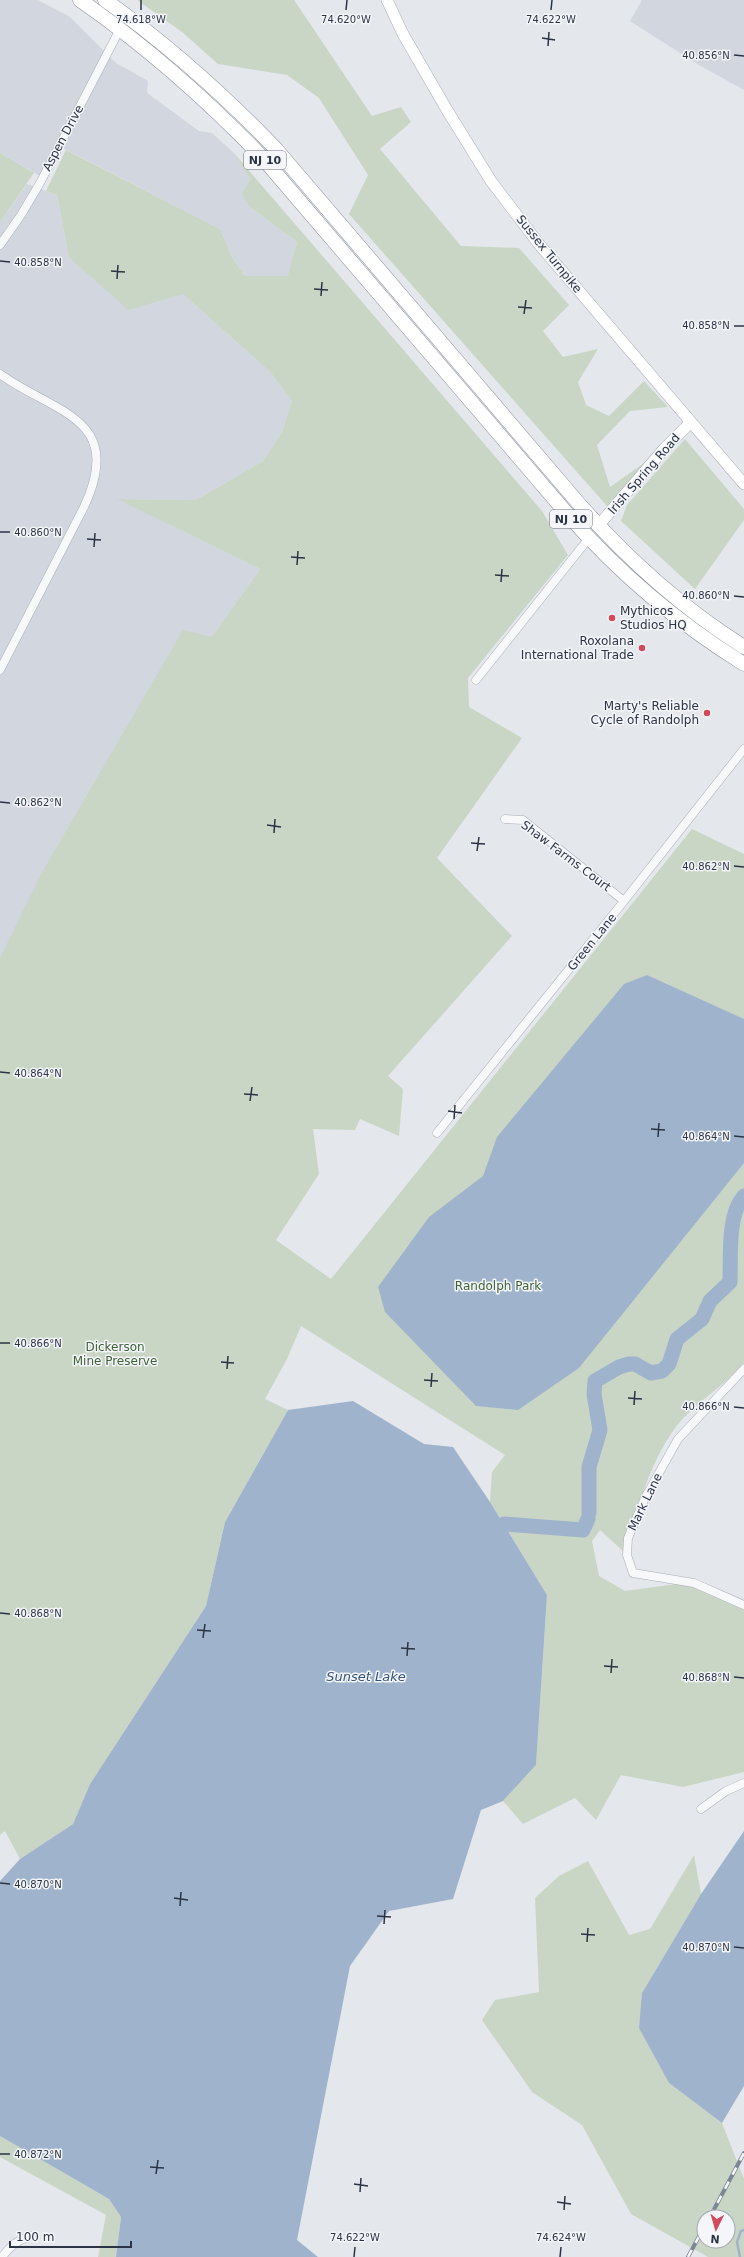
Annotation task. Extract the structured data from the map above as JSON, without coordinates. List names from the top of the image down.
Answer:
{
  "streets": {
    "highway": ["NJ 10"],
    "main road": ["Sussex Turnpike", "Irish Spring Road"],
    "street": [
      "Aspen Drive",
      "Shaw Farms Court",
      "Green Lane",
      "Mark Lane"
    ]
  },
  "crossings": [
    ["Aspen Drive", "NJ 10"],
    ["NJ 10", "Irish Spring Road"],
    ["Sussex Turnpike", "Irish Spring Road"],
    ["Shaw Farms Court", "Green Lane"]
  ],
  "water": ["Sunset Lake"],
  "parks": ["Randolph Park", "Dickerson Mine Preserve"],
  "places": ["Mythicos Studios HQ", "Roxolana International Trade", "Marty's Reliable Cycle of Randolph"],
  "scale_bar": "100 m",
  "north": "bottom",
  "coordinates": [
    "74.618°W",
    "74.620°W",
    "74.622°W",
    "40.856°N",
    "40.858°N",
    "40.860°N",
    "40.862°N",
    "40.864°N",
    "40.866°N",
    "40.868°N",
    "40.870°N",
    "40.872°N",
    "74.624°W"
  ]
}
